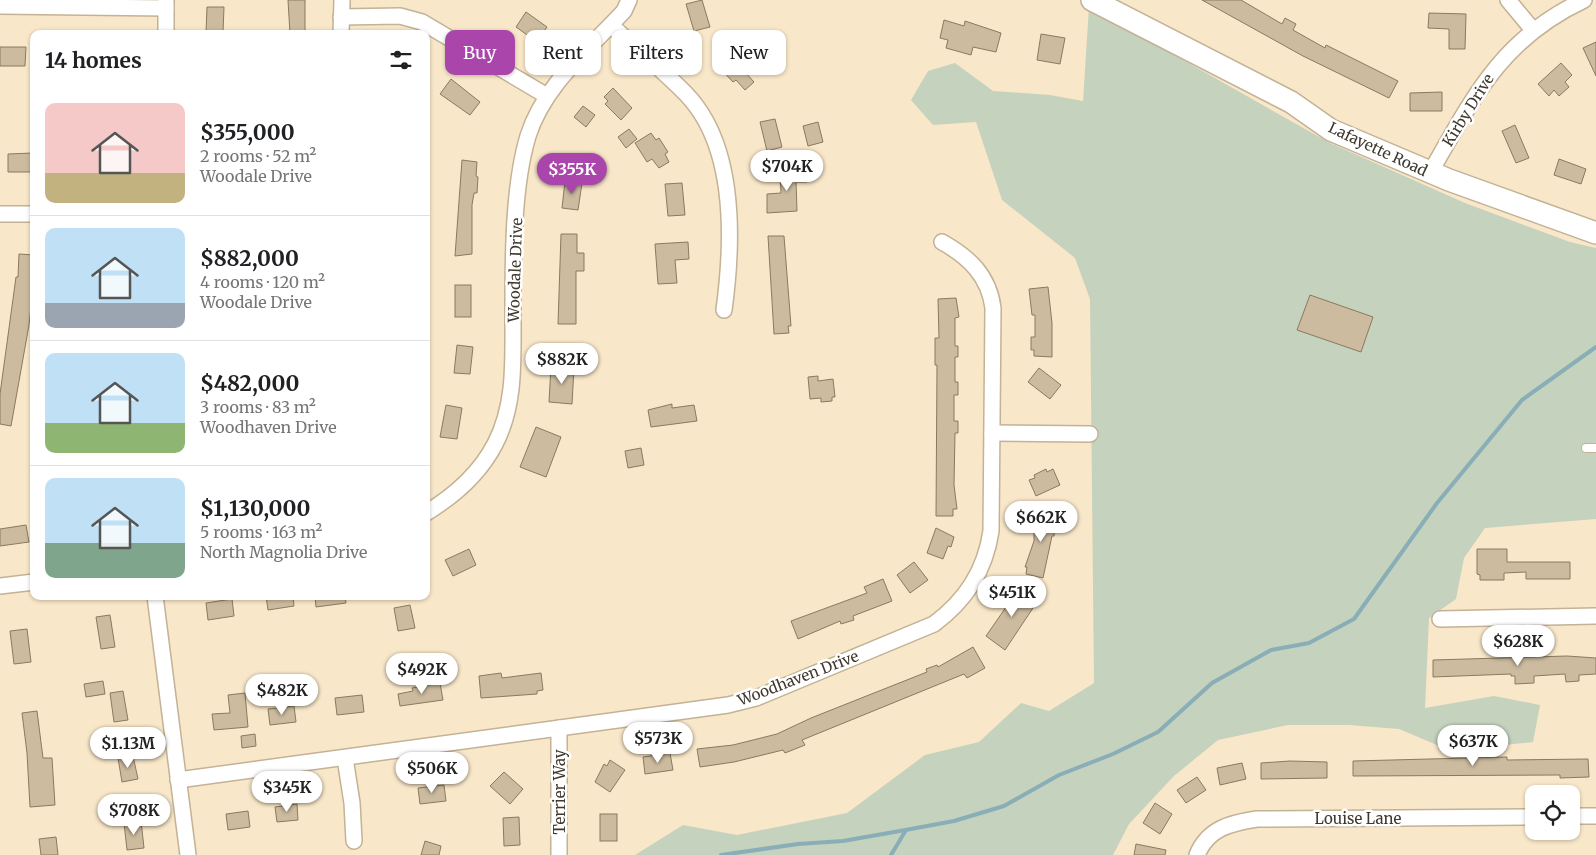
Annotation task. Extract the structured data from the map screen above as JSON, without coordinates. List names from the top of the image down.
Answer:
{
  "streets": {
    "main road": ["Lafayette Road"],
    "street": [
      "Kirby Drive",
      "Woodale Drive",
      "Woodhaven Drive",
      "Terrier Way",
      "Louise Lane"
    ]
  },
  "crossings": [
    ["Kirby Drive", "Lafayette Road"],
    ["Woodhaven Drive", "Terrier Way"]
  ],
  "page": {
    "chip": [
      "Buy",
      "Rent",
      "Filters",
      "New"
    ],
    "heading": "14 homes",
    "list": [
      {
        "name": "$355,000",
        "note": "2 rooms · 52 m² · Woodale Drive"
      },
      {
        "name": "$882,000",
        "note": "4 rooms · 120 m² · Woodale Drive"
      },
      {
        "name": "$482,000",
        "note": "3 rooms · 83 m² · Woodhaven Drive"
      },
      {
        "name": "$1,130,000",
        "note": "5 rooms · 163 m² · North Magnolia Drive"
      }
    ],
    "price": [
      "$704K",
      "$355K",
      "$882K",
      "$662K",
      "$451K",
      "$628K",
      "$492K",
      "$482K",
      "$573K",
      "$637K",
      "$1.13M",
      "$506K",
      "$345K",
      "$708K"
    ]
  }
}
